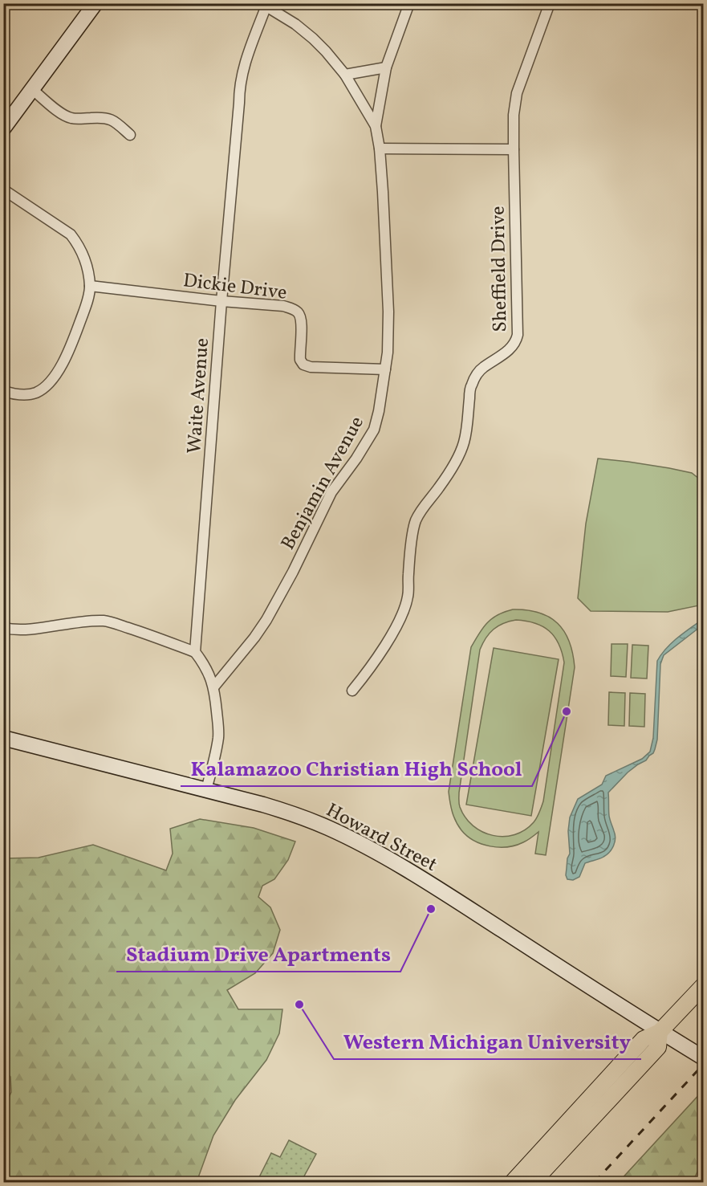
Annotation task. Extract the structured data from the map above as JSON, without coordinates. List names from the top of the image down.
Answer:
{
  "streets": {
    "street": [
      "Sheffield Drive",
      "Dickie Drive",
      "Waite Avenue",
      "Benjamin Avenue",
      "Howard Street"
    ]
  },
  "crossings": [
    ["Dickie Drive", "Waite Avenue"],
    ["Dickie Drive", "Benjamin Avenue"],
    ["Waite Avenue", "Benjamin Avenue"]
  ],
  "places": ["Kalamazoo Christian High School", "Stadium Drive Apartments", "Western Michigan University"]
}
